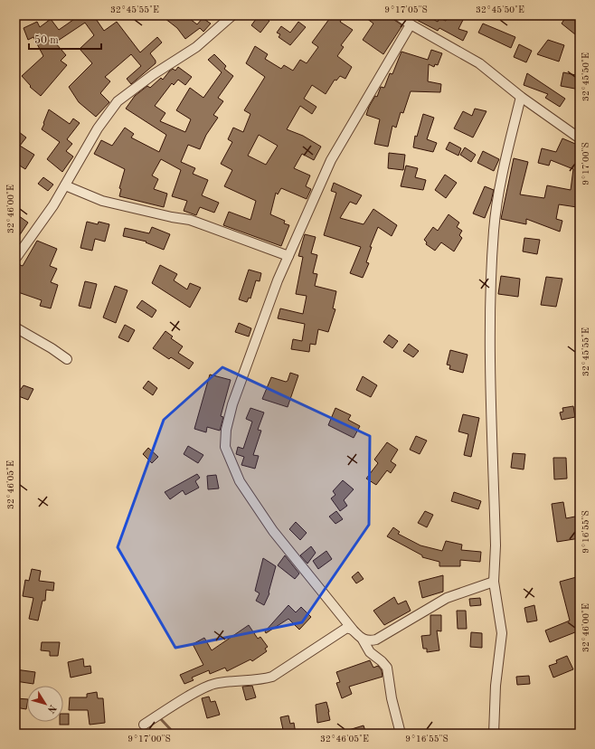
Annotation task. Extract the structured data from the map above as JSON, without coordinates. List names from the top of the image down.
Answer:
{
  "scale_bar": "50 m",
  "north": "bottom right",
  "coordinates": [
    "32°45'55\"E",
    "9°17'05\"S",
    "32°45'50\"E",
    "9°17'00\"S",
    "32°46'00\"E",
    "32°46'05\"E",
    "9°16'55\"S"
  ]
}
